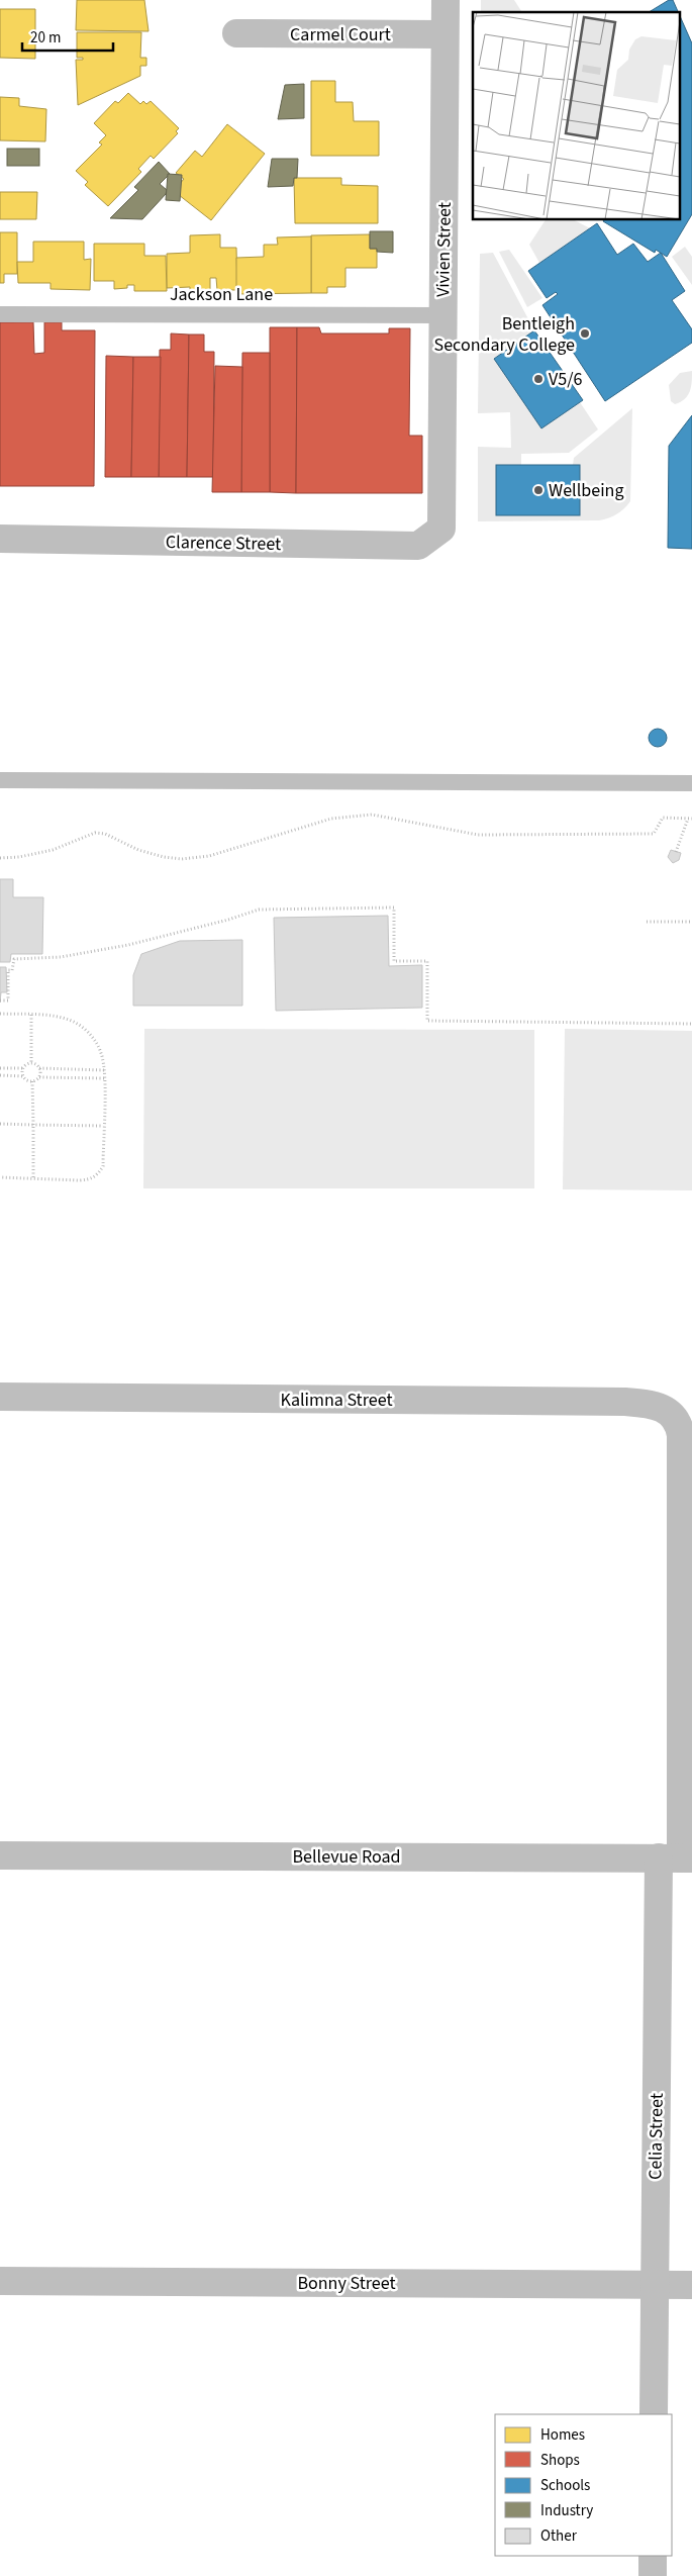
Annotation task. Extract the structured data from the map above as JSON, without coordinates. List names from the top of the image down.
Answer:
{
  "streets": {
    "street": [
      "Carmel Court",
      "Vivien Street",
      "Clarence Street",
      "Kalimna Street",
      "Bellevue Road",
      "Celia Street",
      "Bonny Street"
    ],
    "lane": ["Jackson Lane"]
  },
  "crossings": [
    ["Carmel Court", "Vivien Street"],
    ["Vivien Street", "Jackson Lane"],
    ["Vivien Street", "Clarence Street"],
    ["Kalimna Street", "Celia Street"],
    ["Bellevue Road", "Celia Street"],
    ["Celia Street", "Bonny Street"]
  ],
  "places": ["Bentleigh Secondary College", "V5/6", "Wellbeing"],
  "legend": [
    "Homes",
    "Shops",
    "Schools",
    "Industry",
    "Other"
  ],
  "scale_bar": "20 m"
}
